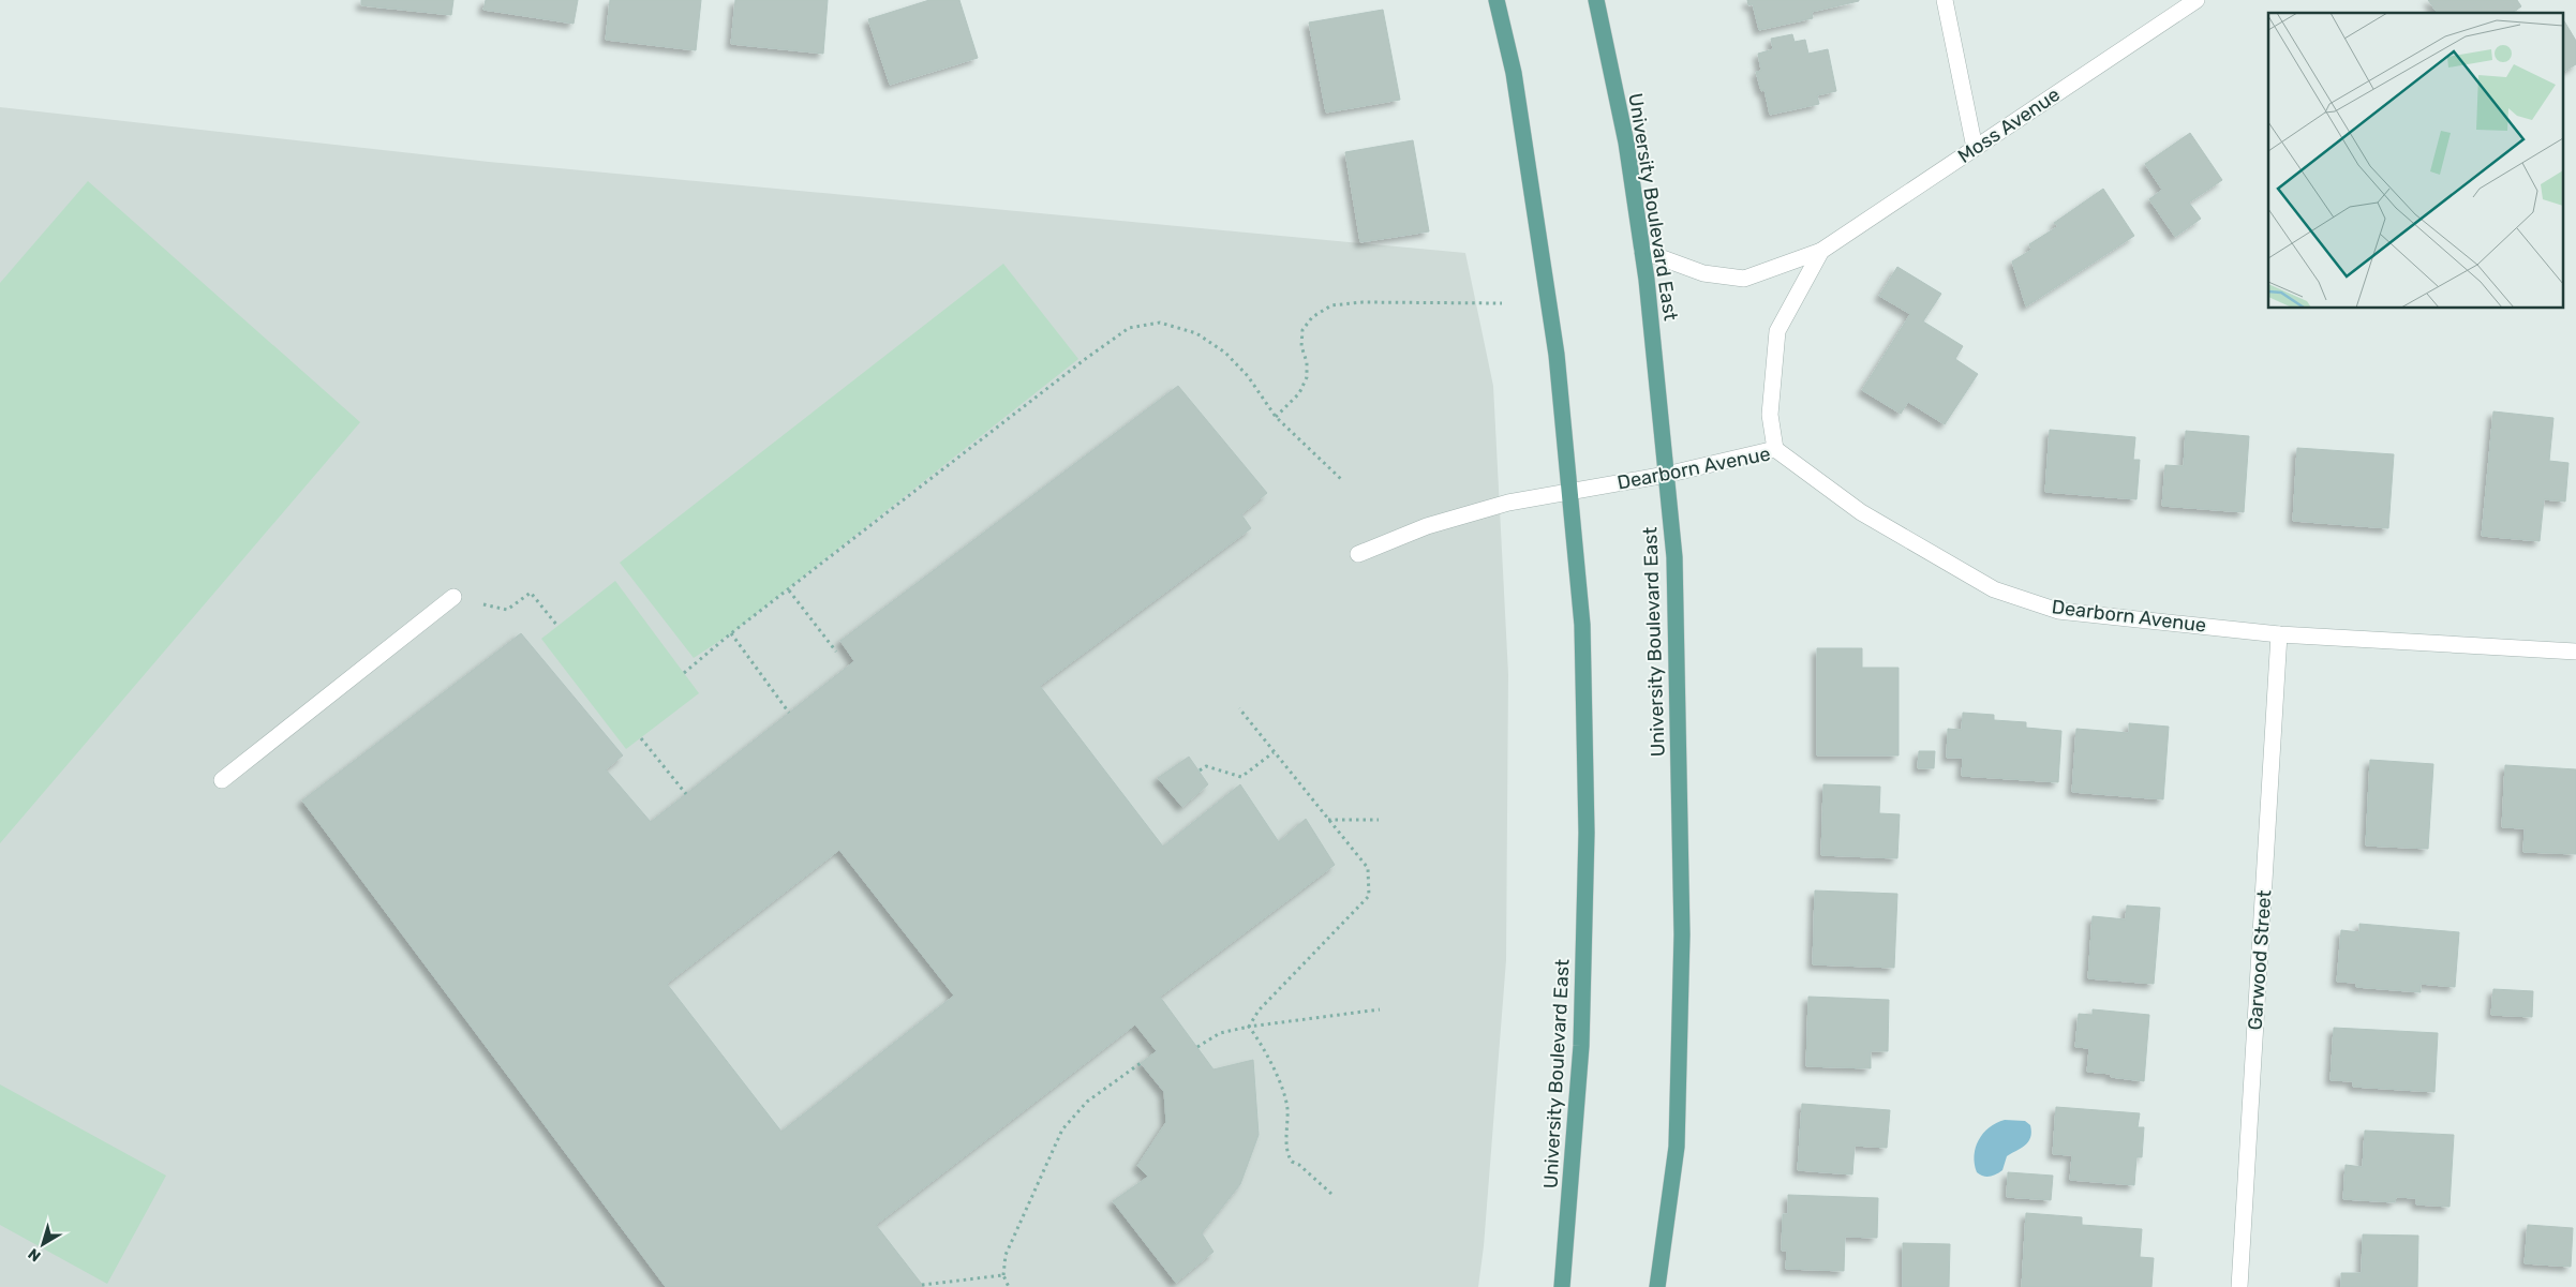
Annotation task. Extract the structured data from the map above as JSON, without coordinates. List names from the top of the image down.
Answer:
{
  "streets": {
    "main road": ["University Boulevard East"],
    "street": ["Moss Avenue", "Dearborn Avenue", "Garwood Street"]
  },
  "crossings": [
    ["Moss Avenue", "University Boulevard East"],
    ["Moss Avenue", "Dearborn Avenue"],
    ["University Boulevard East", "Dearborn Avenue"],
    ["Dearborn Avenue", "Garwood Street"]
  ],
  "north": "bottom left"
}
